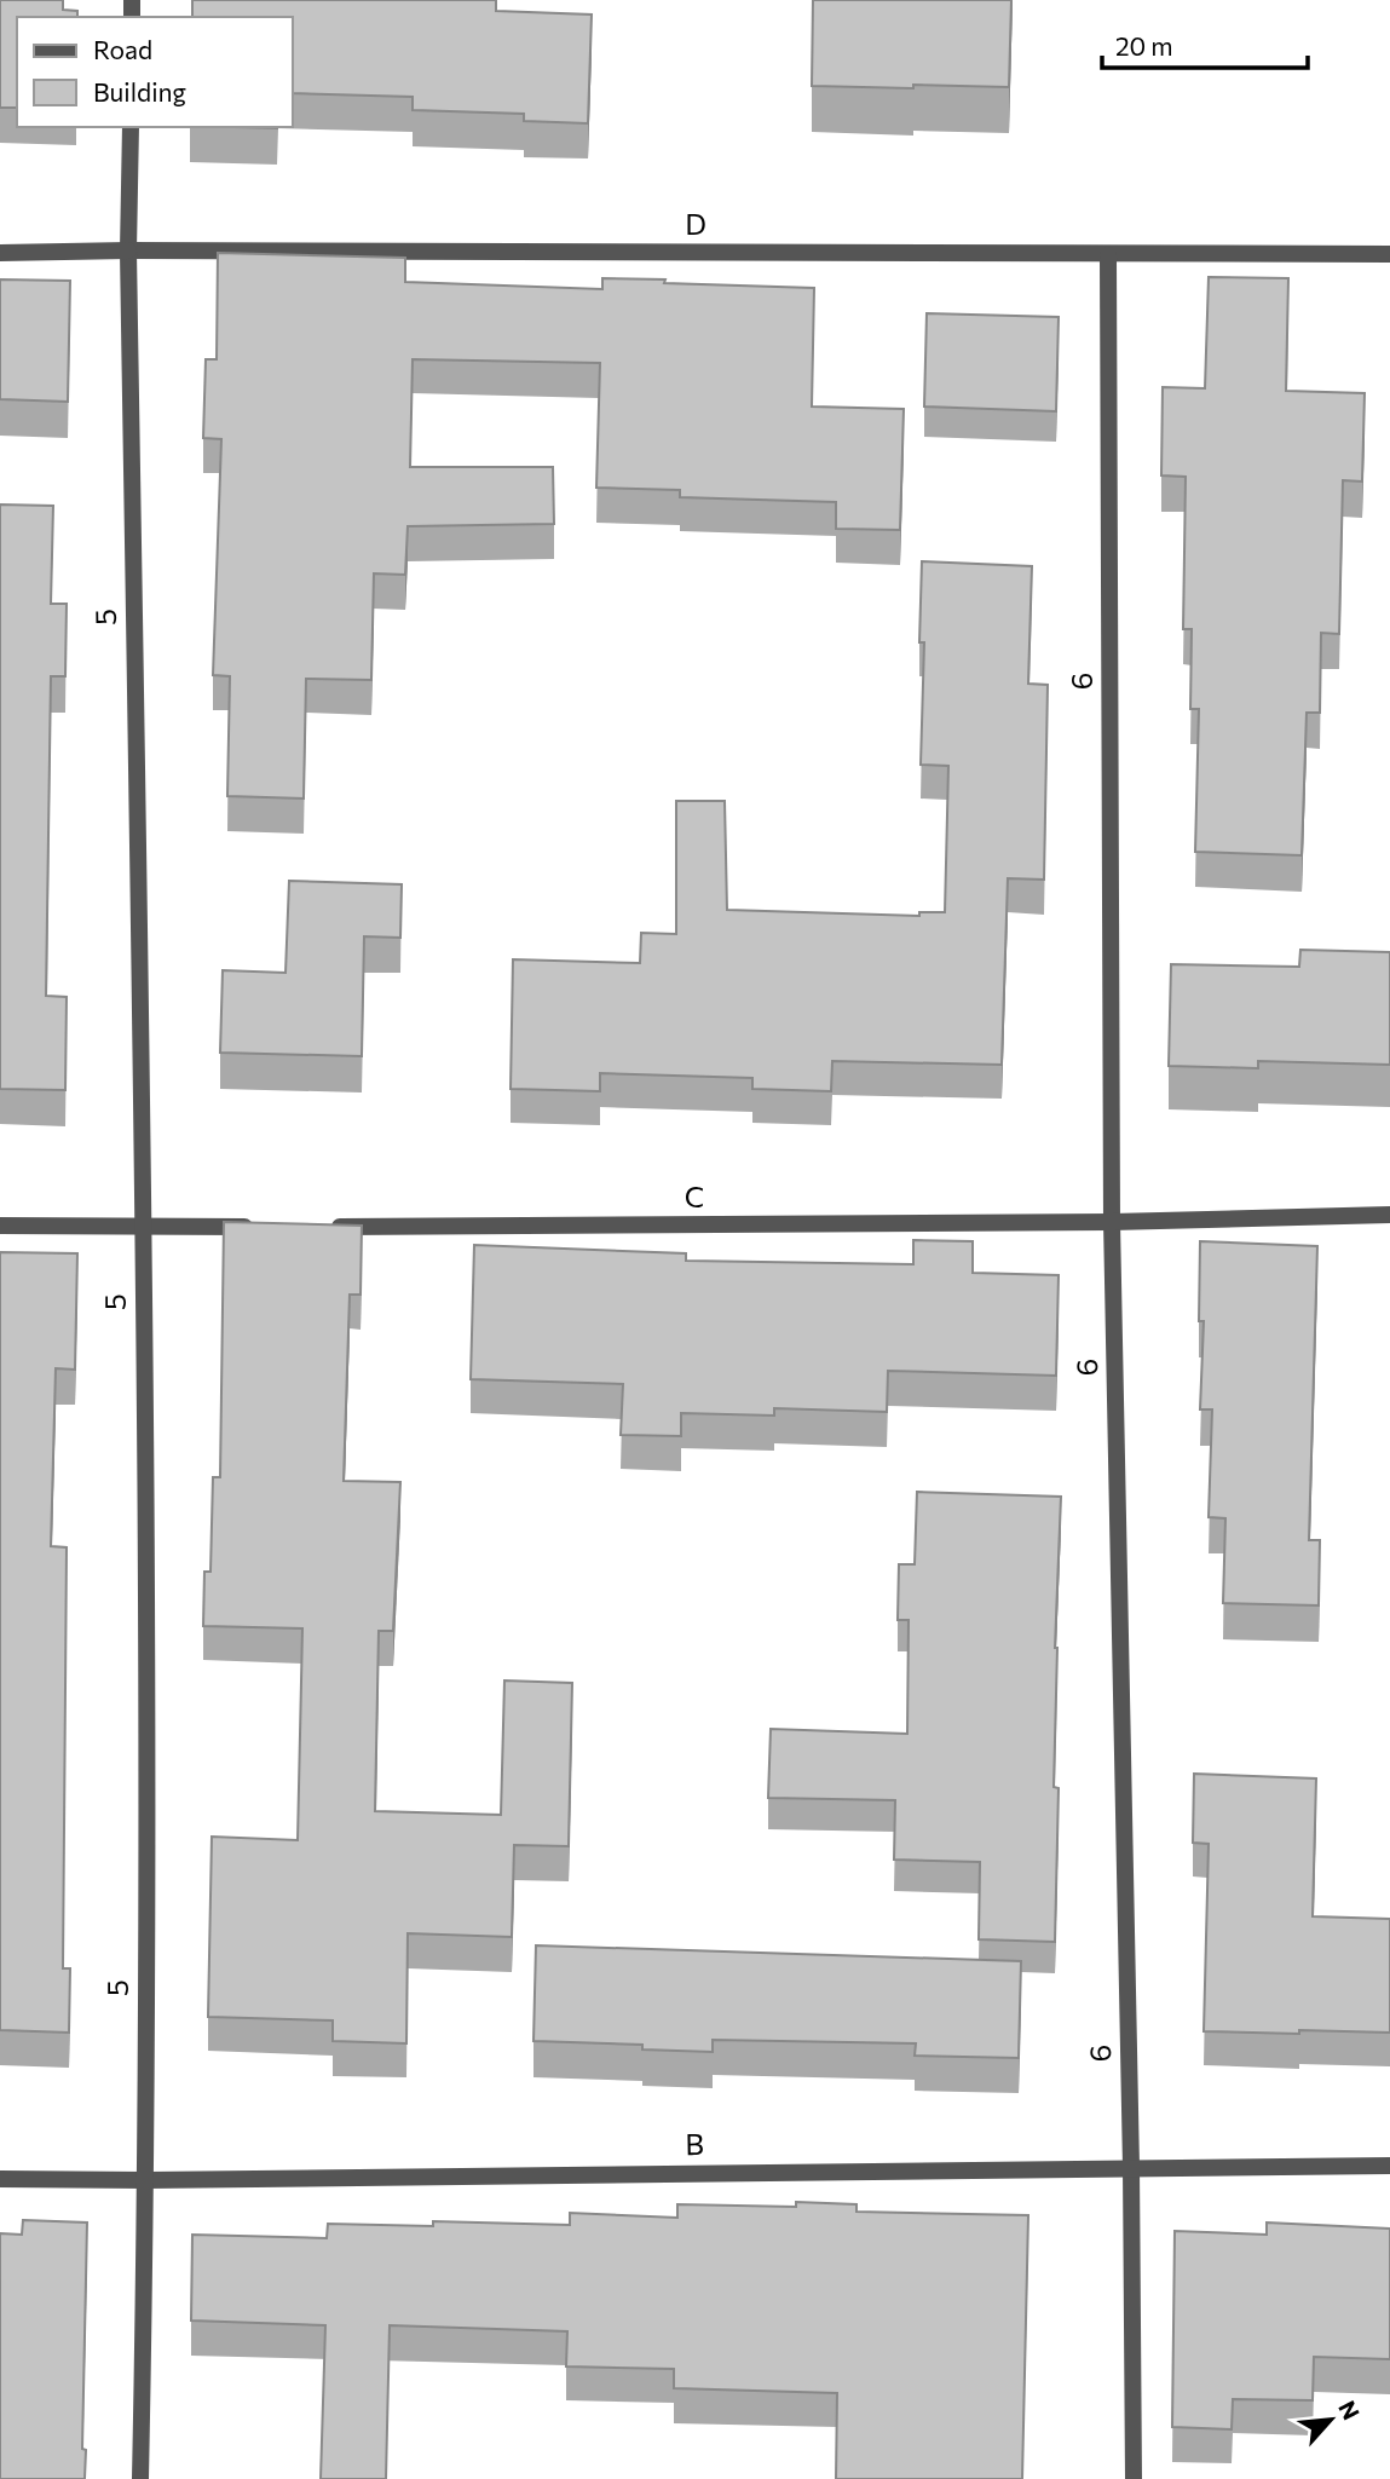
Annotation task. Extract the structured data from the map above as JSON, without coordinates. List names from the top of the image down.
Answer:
{
  "streets": {
    "street": [
      "D",
      "5",
      "6",
      "C",
      "B"
    ]
  },
  "crossings": [
    ["D", "5"],
    ["D", "6"],
    ["5", "B"],
    ["6", "C"],
    ["6", "B"]
  ],
  "legend": ["Road", "Building"],
  "scale_bar": "20 m",
  "north": "top right"
}
